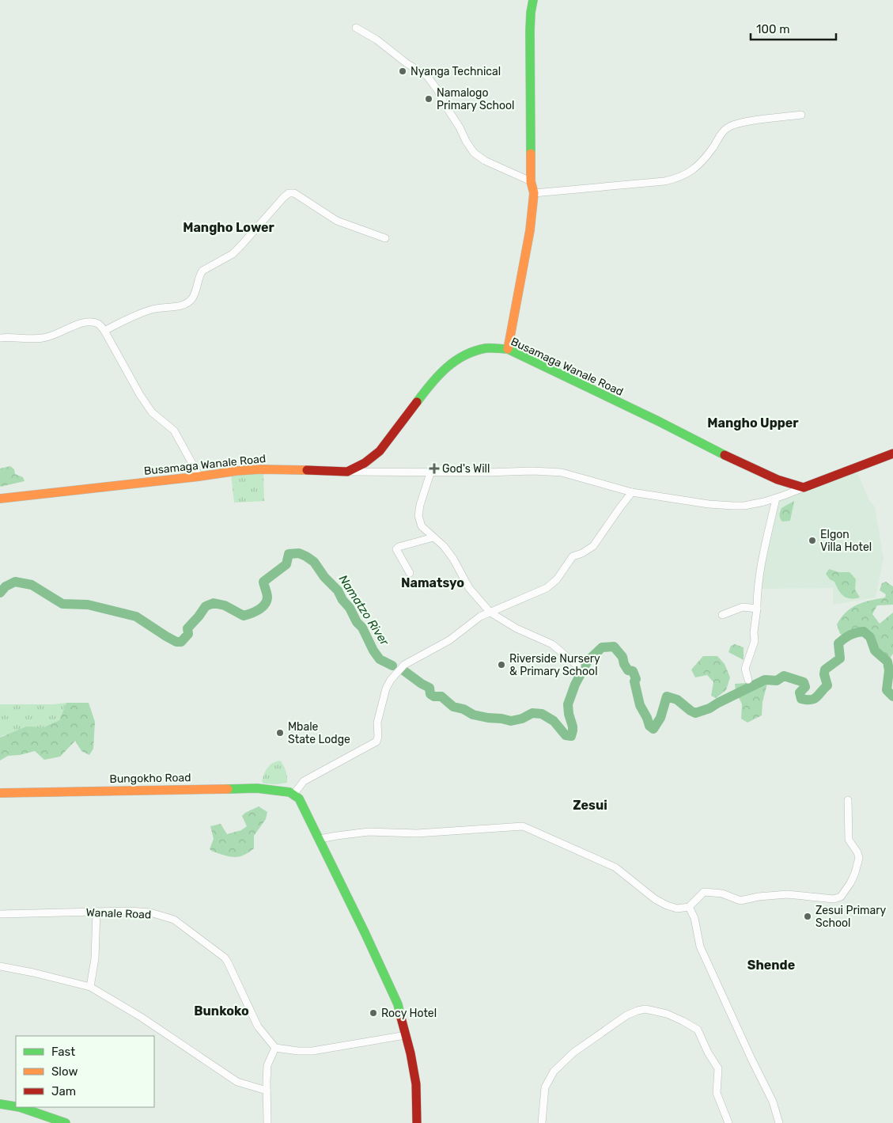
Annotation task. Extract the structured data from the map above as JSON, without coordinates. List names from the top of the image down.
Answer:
{
  "streets": {
    "street": ["Busamaga Wanale Road", "Bungokho Road", "Wanale Road"]
  },
  "districts": [
    "Mangho Lower",
    "Mangho Upper",
    "Namatsyo",
    "Zesui",
    "Shende",
    "Bunkoko"
  ],
  "water": ["Namatzo River"],
  "places": {
    "other": [
      "Nyanga Technical",
      "Namalogo Primary School",
      "Elgon Villa Hotel",
      "Riverside Nursery & Primary School",
      "Mbale State Lodge",
      "Zesui Primary School",
      "Rocy Hotel"
    ],
    "health": ["God's Will"]
  },
  "legend": ["Fast", "Slow", "Jam"],
  "scale_bar": "100 m"
}
